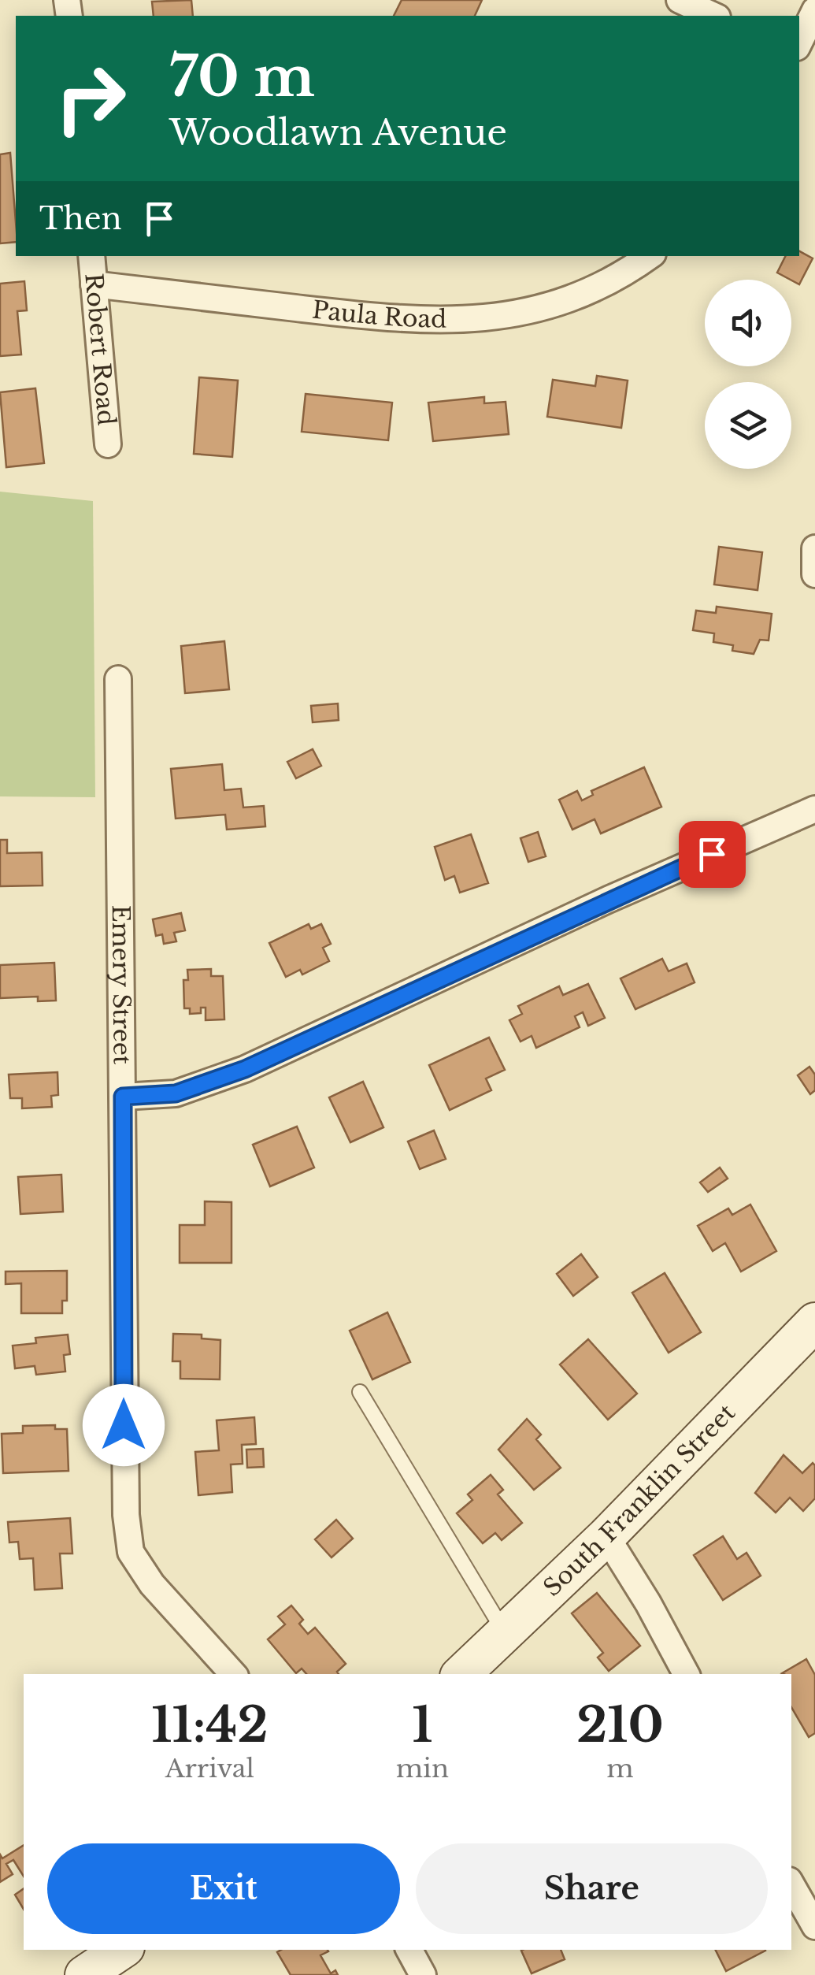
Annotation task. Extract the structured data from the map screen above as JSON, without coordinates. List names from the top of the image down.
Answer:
{
  "streets": {
    "main road": ["South Franklin Street"],
    "street": ["Paula Road", "Robert Road", "Emery Street"]
  },
  "crossings": [
    ["Paula Road", "Robert Road"]
  ],
  "page": {
    "turn": ["70 m", "Woodlawn Avenue"],
    "then": "Then",
    "eta": [
      "11:42",
      "Arrival",
      "1",
      "min",
      "210",
      "m"
    ],
    "buttons": ["Exit", "Share"]
  }
}
